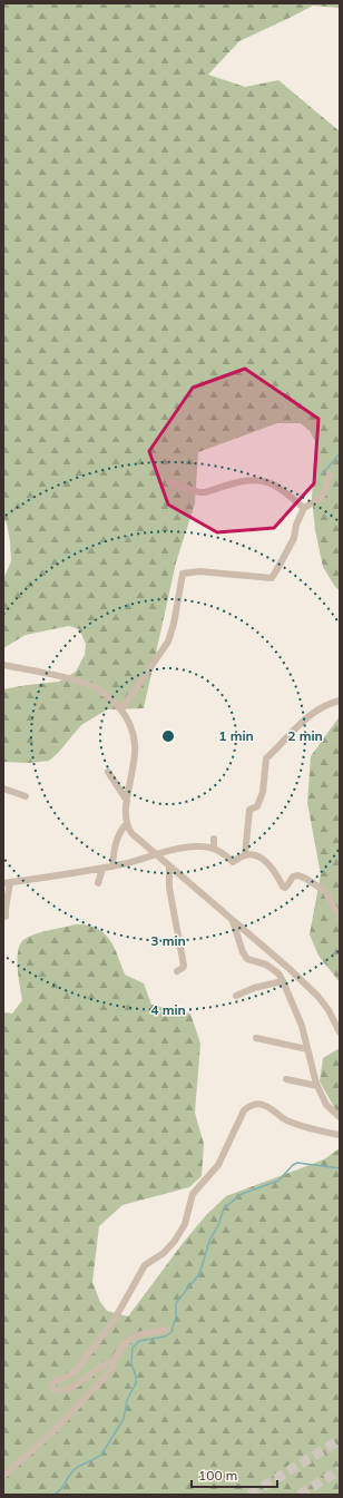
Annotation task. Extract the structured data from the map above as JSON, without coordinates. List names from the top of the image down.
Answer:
{
  "scale_bar": "100 m",
  "rings": [
    "1 min",
    "2 min",
    "3 min",
    "4 min"
  ]
}
